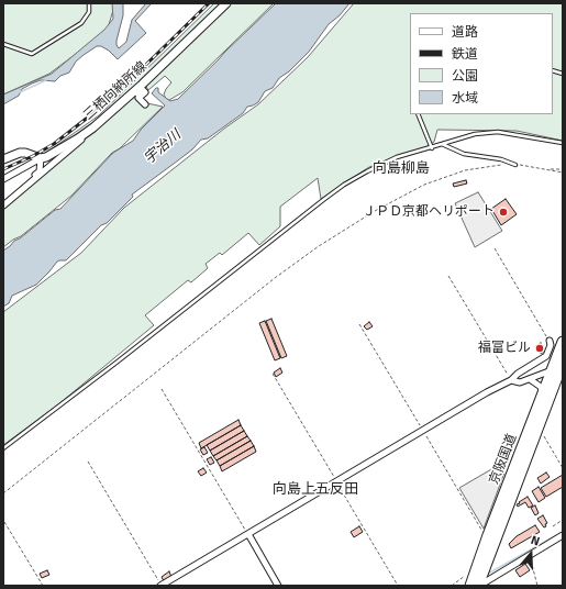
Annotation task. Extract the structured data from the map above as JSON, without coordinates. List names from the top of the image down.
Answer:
{
  "streets": {
    "highway": ["京阪国道"],
    "main road": ["三栖向納所線"]
  },
  "districts": ["向島柳島", "向島上五反田"],
  "water": ["宇治川"],
  "places": ["ＪＰＤ京都ヘリポート", "福富ビル"],
  "legend": [
    "道路",
    "鉄道",
    "公園",
    "水域"
  ],
  "north": "top"
}
